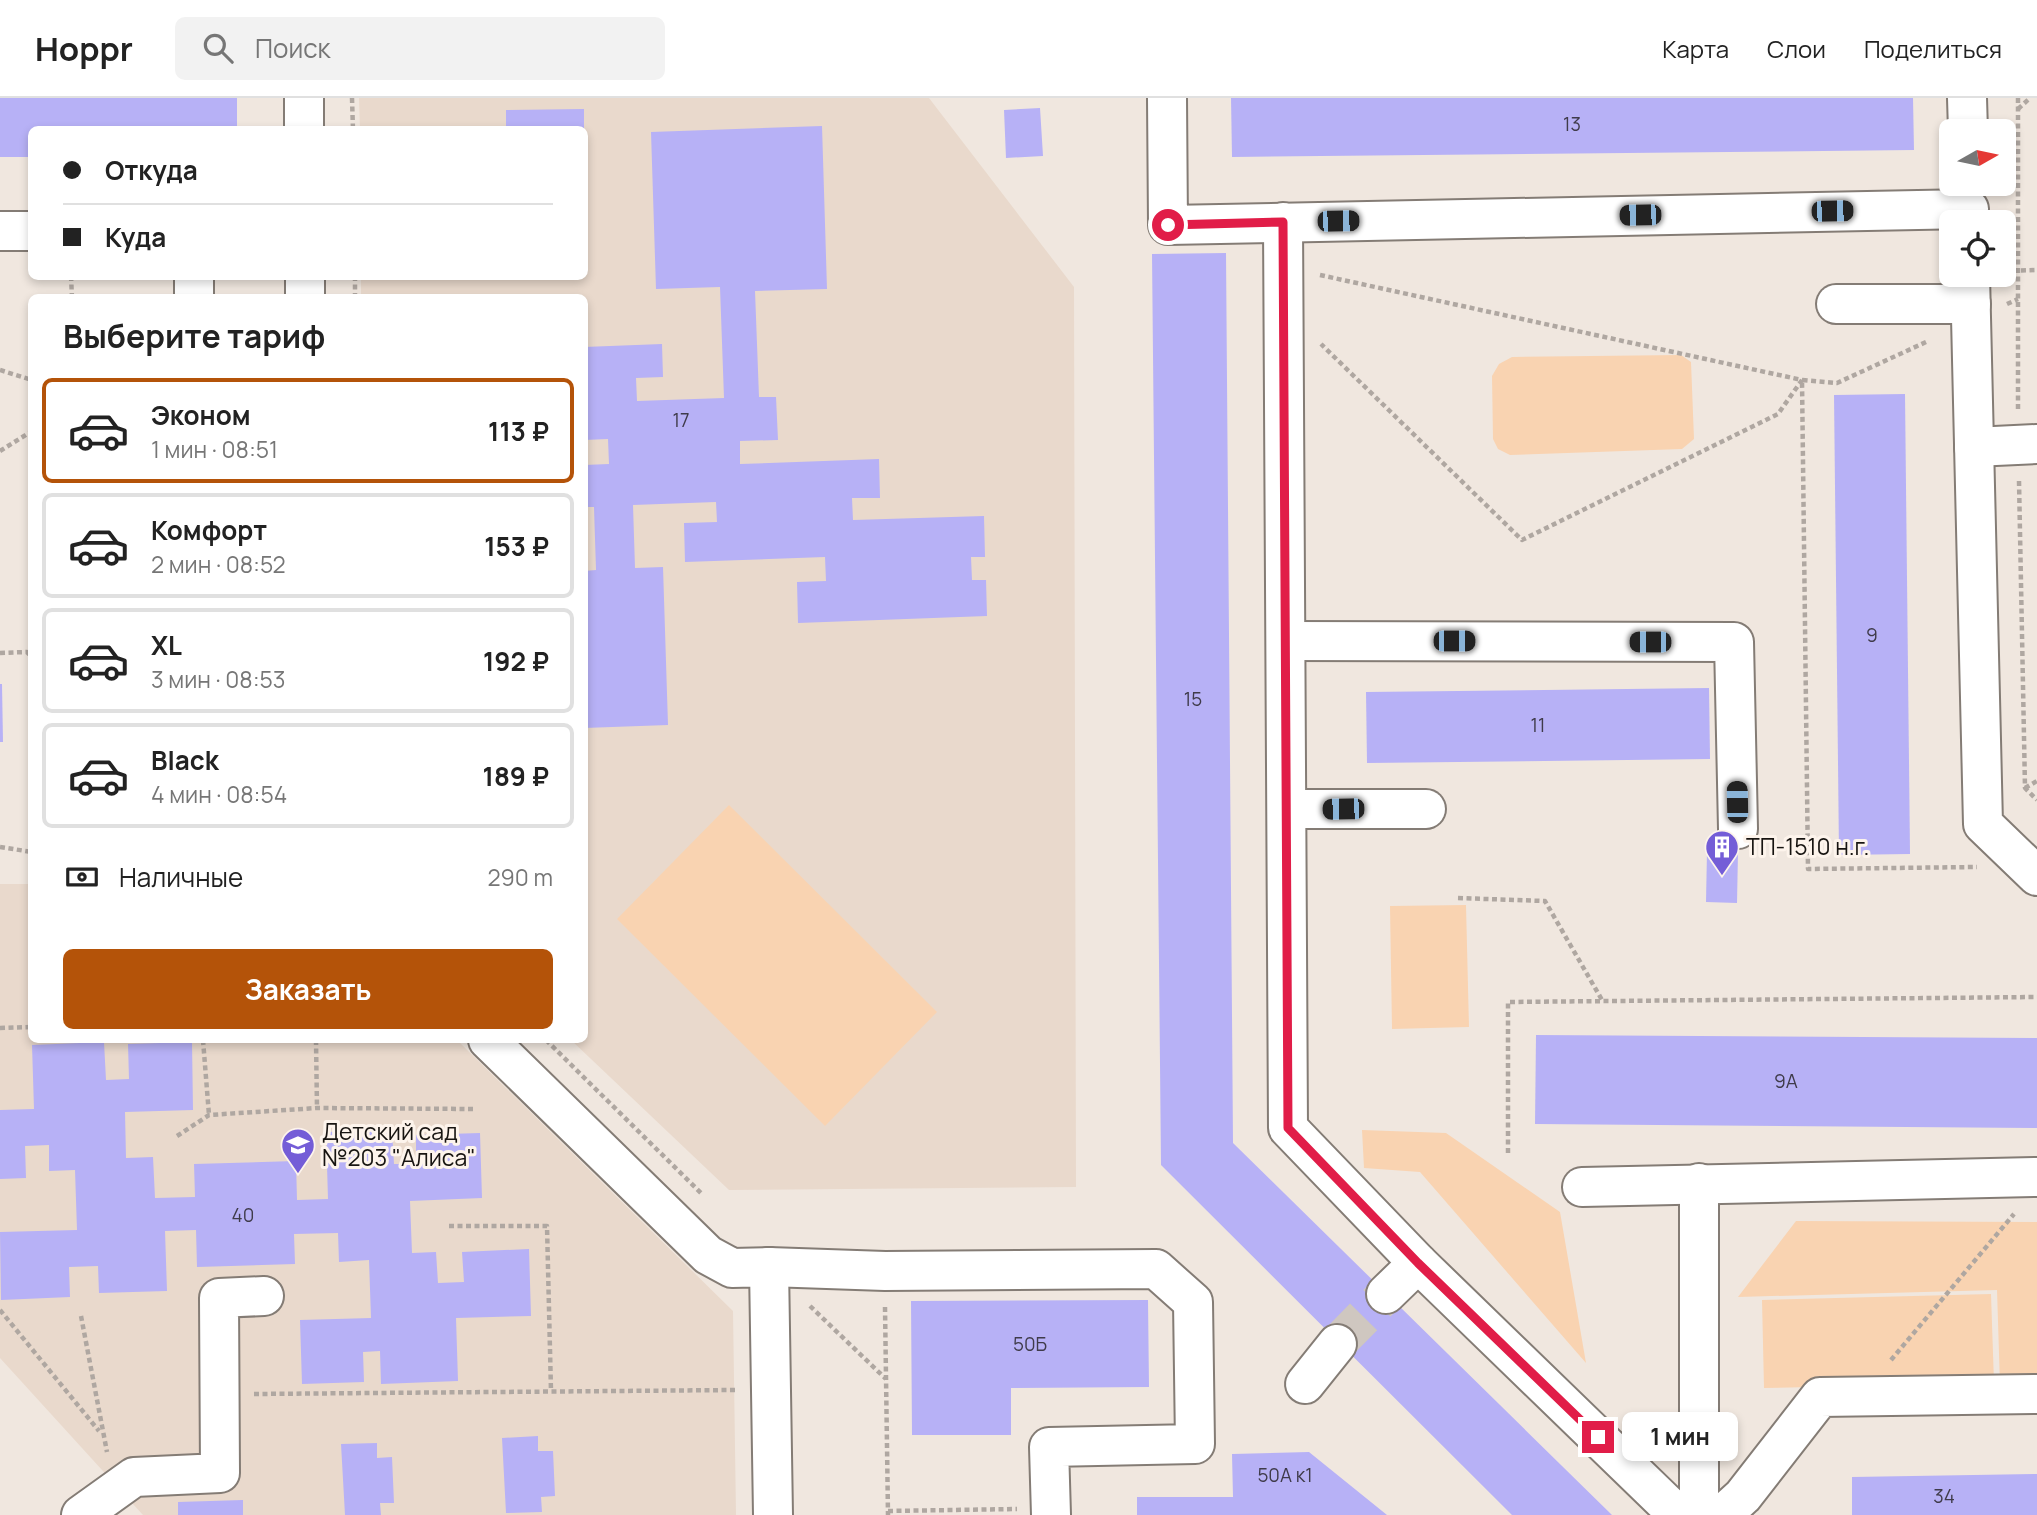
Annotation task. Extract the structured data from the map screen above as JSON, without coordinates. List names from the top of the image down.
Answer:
{
  "places": {
    "building": ["ТП-1510 н.г."],
    "school or university": ["Детский сад №203 \"Алиса\""]
  },
  "house_numbers": [
    "13",
    "17",
    "9",
    "15",
    "11",
    "9А",
    "40",
    "50Б",
    "50А к1",
    "34"
  ],
  "north": "right",
  "page": {
    "header": "Hoppr",
    "search": "Поиск",
    "nav": ["Карта", "Слои", "Поделиться"],
    "banner": ["Откуда", "Куда"],
    "heading": "Выберите тариф",
    "list": [
      {
        "name": "Эконом",
        "note": "1 мин · 08:51",
        "value": "113 ₽"
      },
      {
        "name": "Комфорт",
        "note": "2 мин · 08:52",
        "value": "153 ₽"
      },
      {
        "name": "XL",
        "note": "3 мин · 08:53",
        "value": "192 ₽"
      },
      {
        "name": "Black",
        "note": "4 мин · 08:54",
        "value": "189 ₽"
      }
    ],
    "pay": ["Наличные", "290 m"],
    "buttons": "Заказать",
    "bubble": "1 мин"
  }
}
